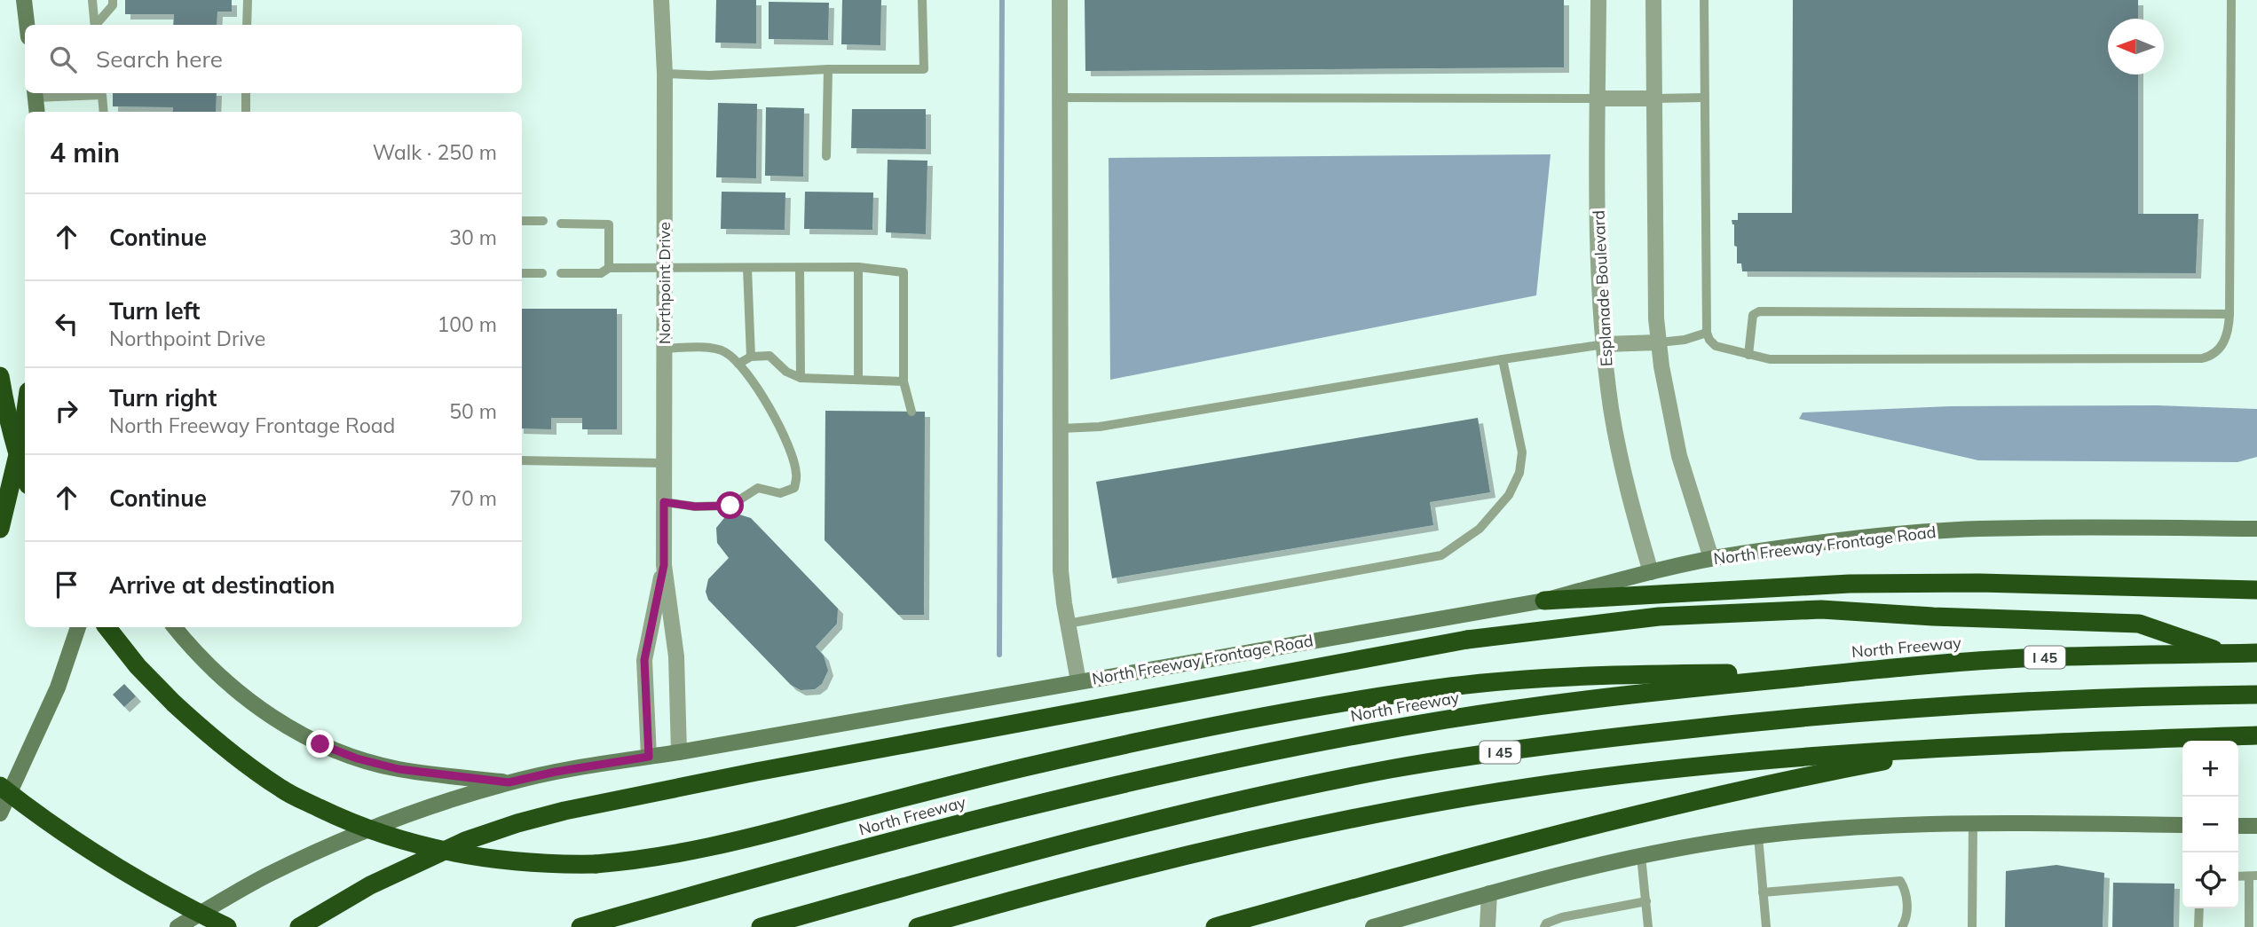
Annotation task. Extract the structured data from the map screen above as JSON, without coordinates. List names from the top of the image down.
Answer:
{
  "streets": {
    "highway": ["North Freeway", "I 45"],
    "main road": ["North Freeway Frontage Road"],
    "street": ["Northpoint Drive", "Esplanade Boulevard"]
  },
  "crossings": [
    ["Northpoint Drive", "North Freeway Frontage Road"],
    ["Esplanade Boulevard", "North Freeway Frontage Road"]
  ],
  "north": "left",
  "page": {
    "search": "Search here",
    "heading": ["4 min", "Walk · 250 m"],
    "list": [
      ["Continue", "30 m"],
      ["Turn left", "Northpoint Drive", "100 m"],
      ["Turn right", "North Freeway Frontage Road", "50 m"],
      ["Continue", "70 m"],
      "Arrive at destination"
    ],
    "map_buttons": ["+", "−"]
  }
}
